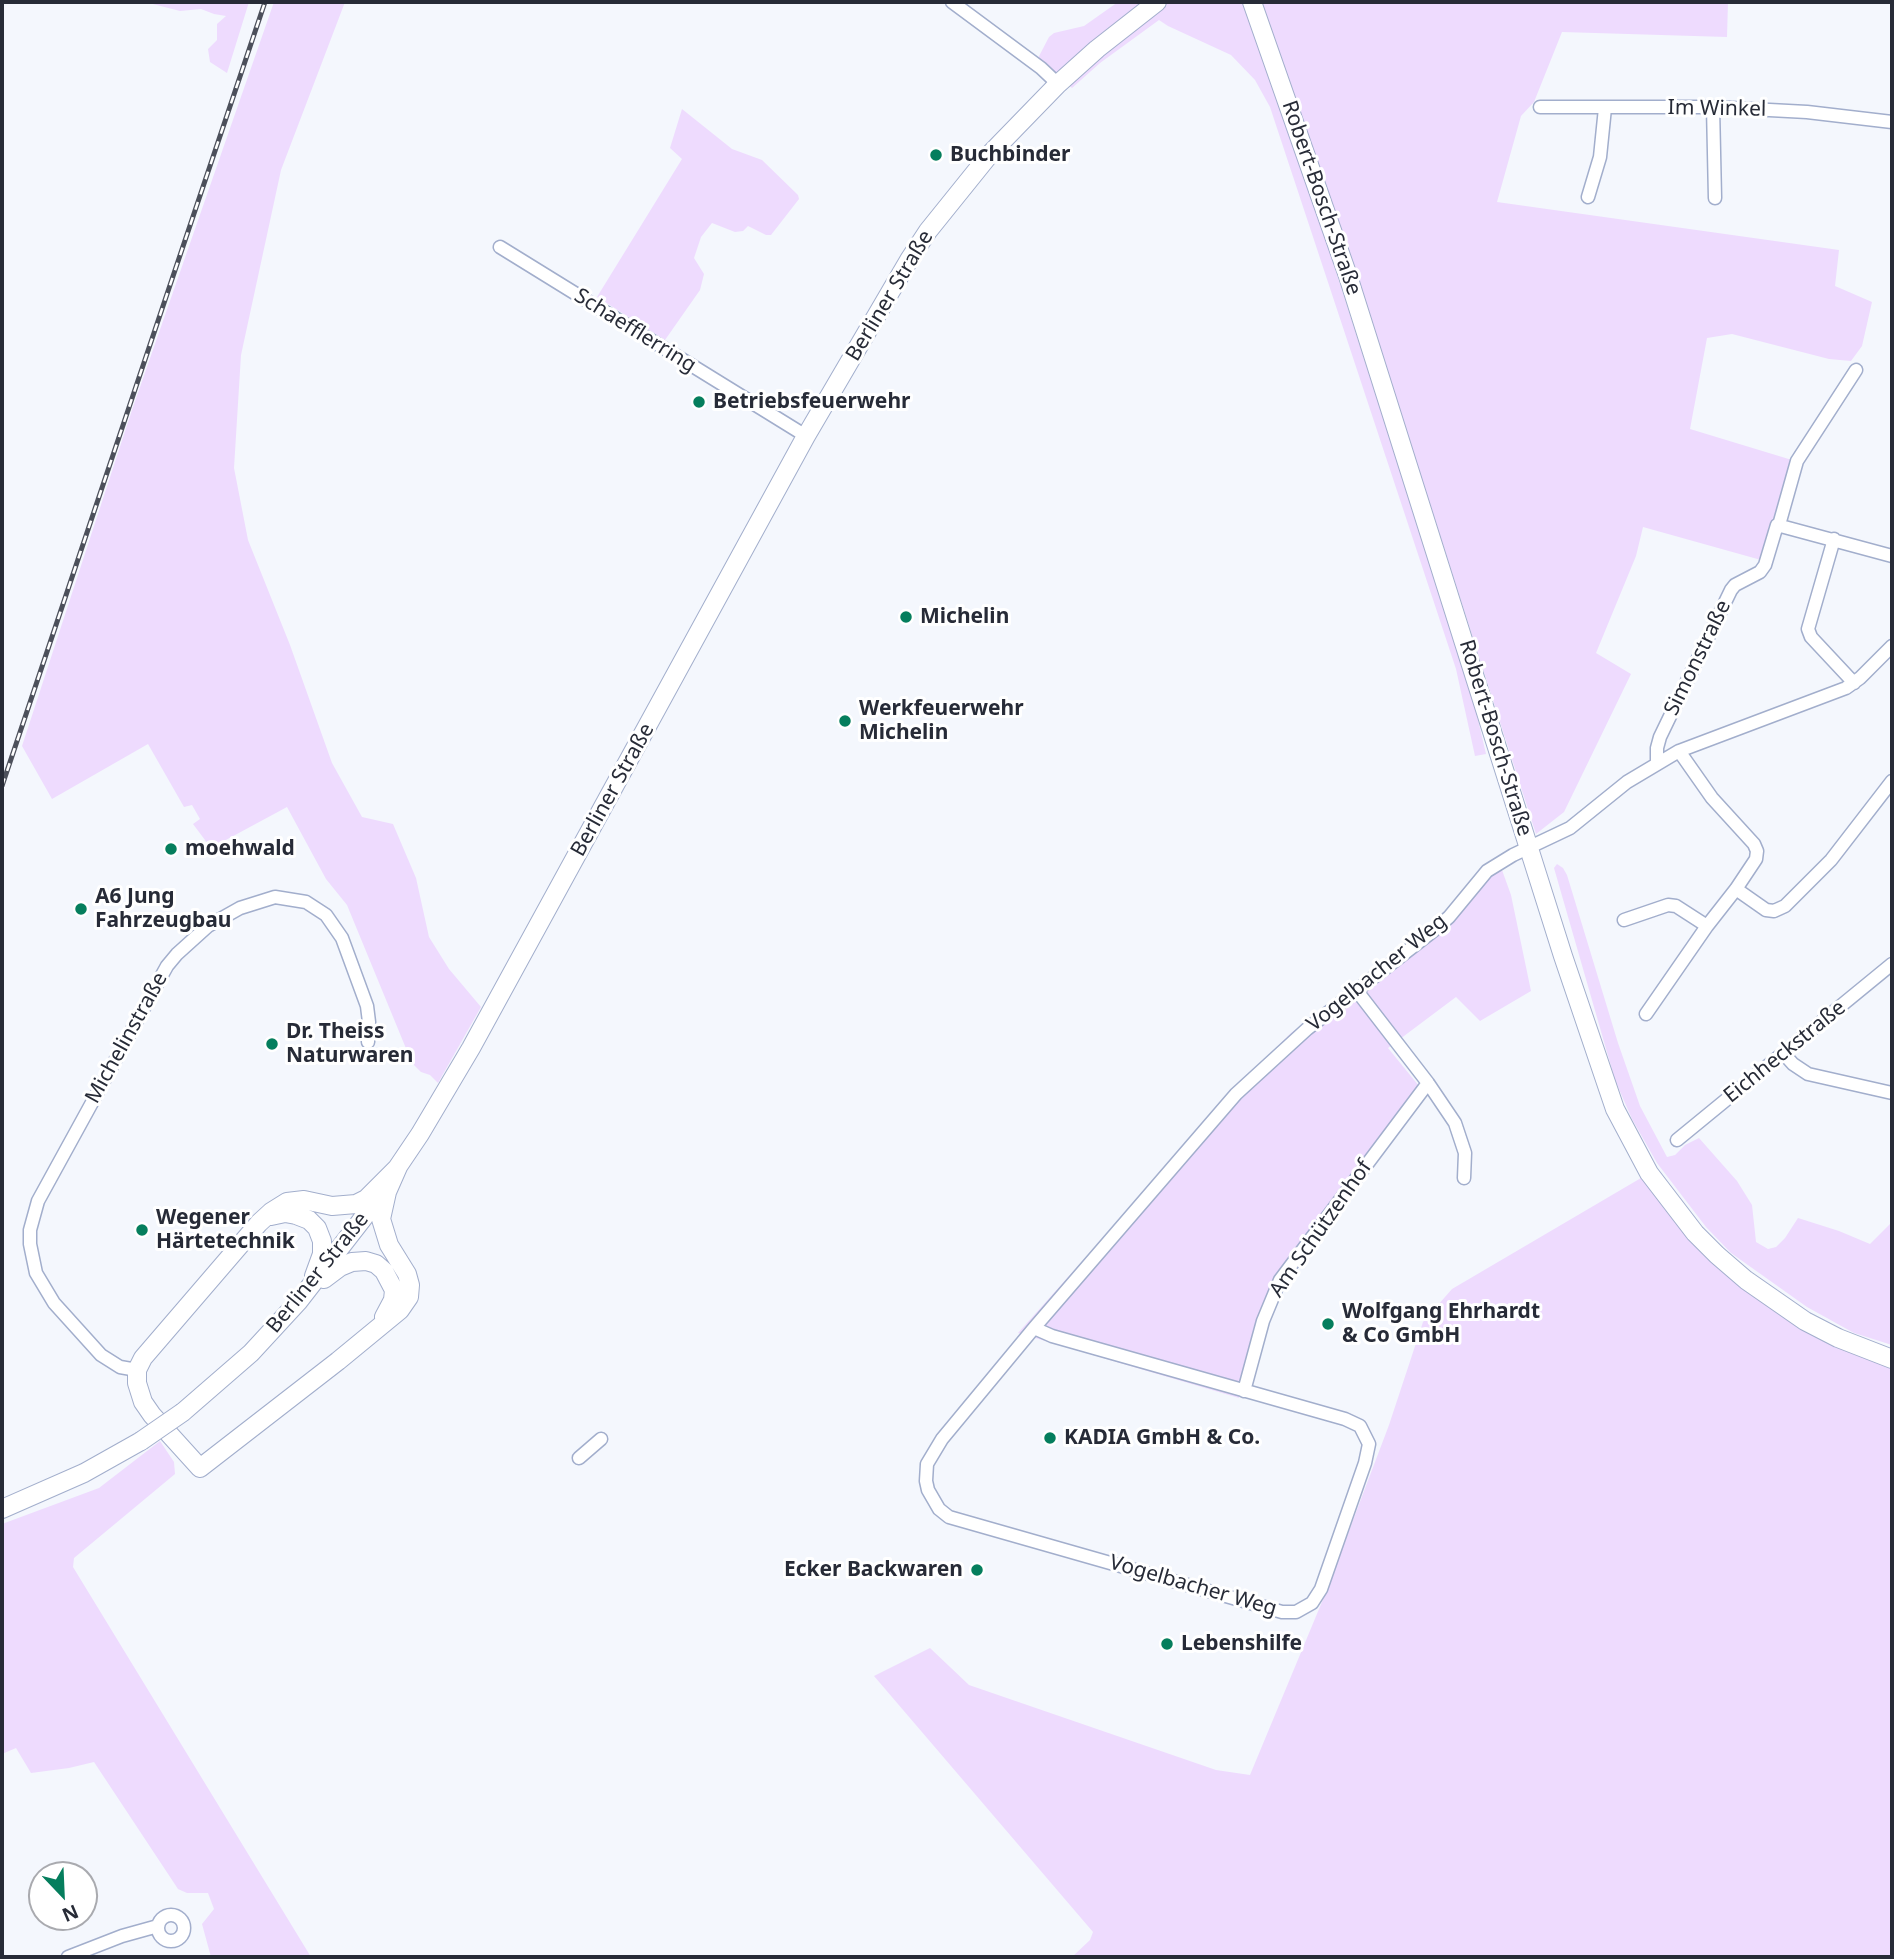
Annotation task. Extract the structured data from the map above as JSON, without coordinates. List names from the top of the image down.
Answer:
{
  "streets": {
    "street": [
      "Im Winkel",
      "Robert-Bosch-Straße",
      "Berliner Straße",
      "Schaefflerring",
      "Simonstraße",
      "Vogelbacher Weg",
      "Michelinstraße",
      "Eichheckstraße",
      "Am Schützenhof"
    ]
  },
  "crossings": [
    ["Robert-Bosch-Straße", "Vogelbacher Weg"],
    ["Berliner Straße", "Schaefflerring"],
    ["Simonstraße", "Vogelbacher Weg"],
    ["Vogelbacher Weg", "Am Schützenhof"]
  ],
  "places": [
    "Buchbinder",
    "Betriebsfeuerwehr",
    "Michelin",
    "Werkfeuerwehr Michelin",
    "moehwald",
    "A6 Jung Fahrzeugbau",
    "Dr. Theiss Naturwaren",
    "Wegener Härtetechnik",
    "Wolfgang Ehrhardt & Co GmbH",
    "KADIA GmbH & Co.",
    "Ecker Backwaren",
    "Lebenshilfe"
  ],
  "north": "bottom right"
}
